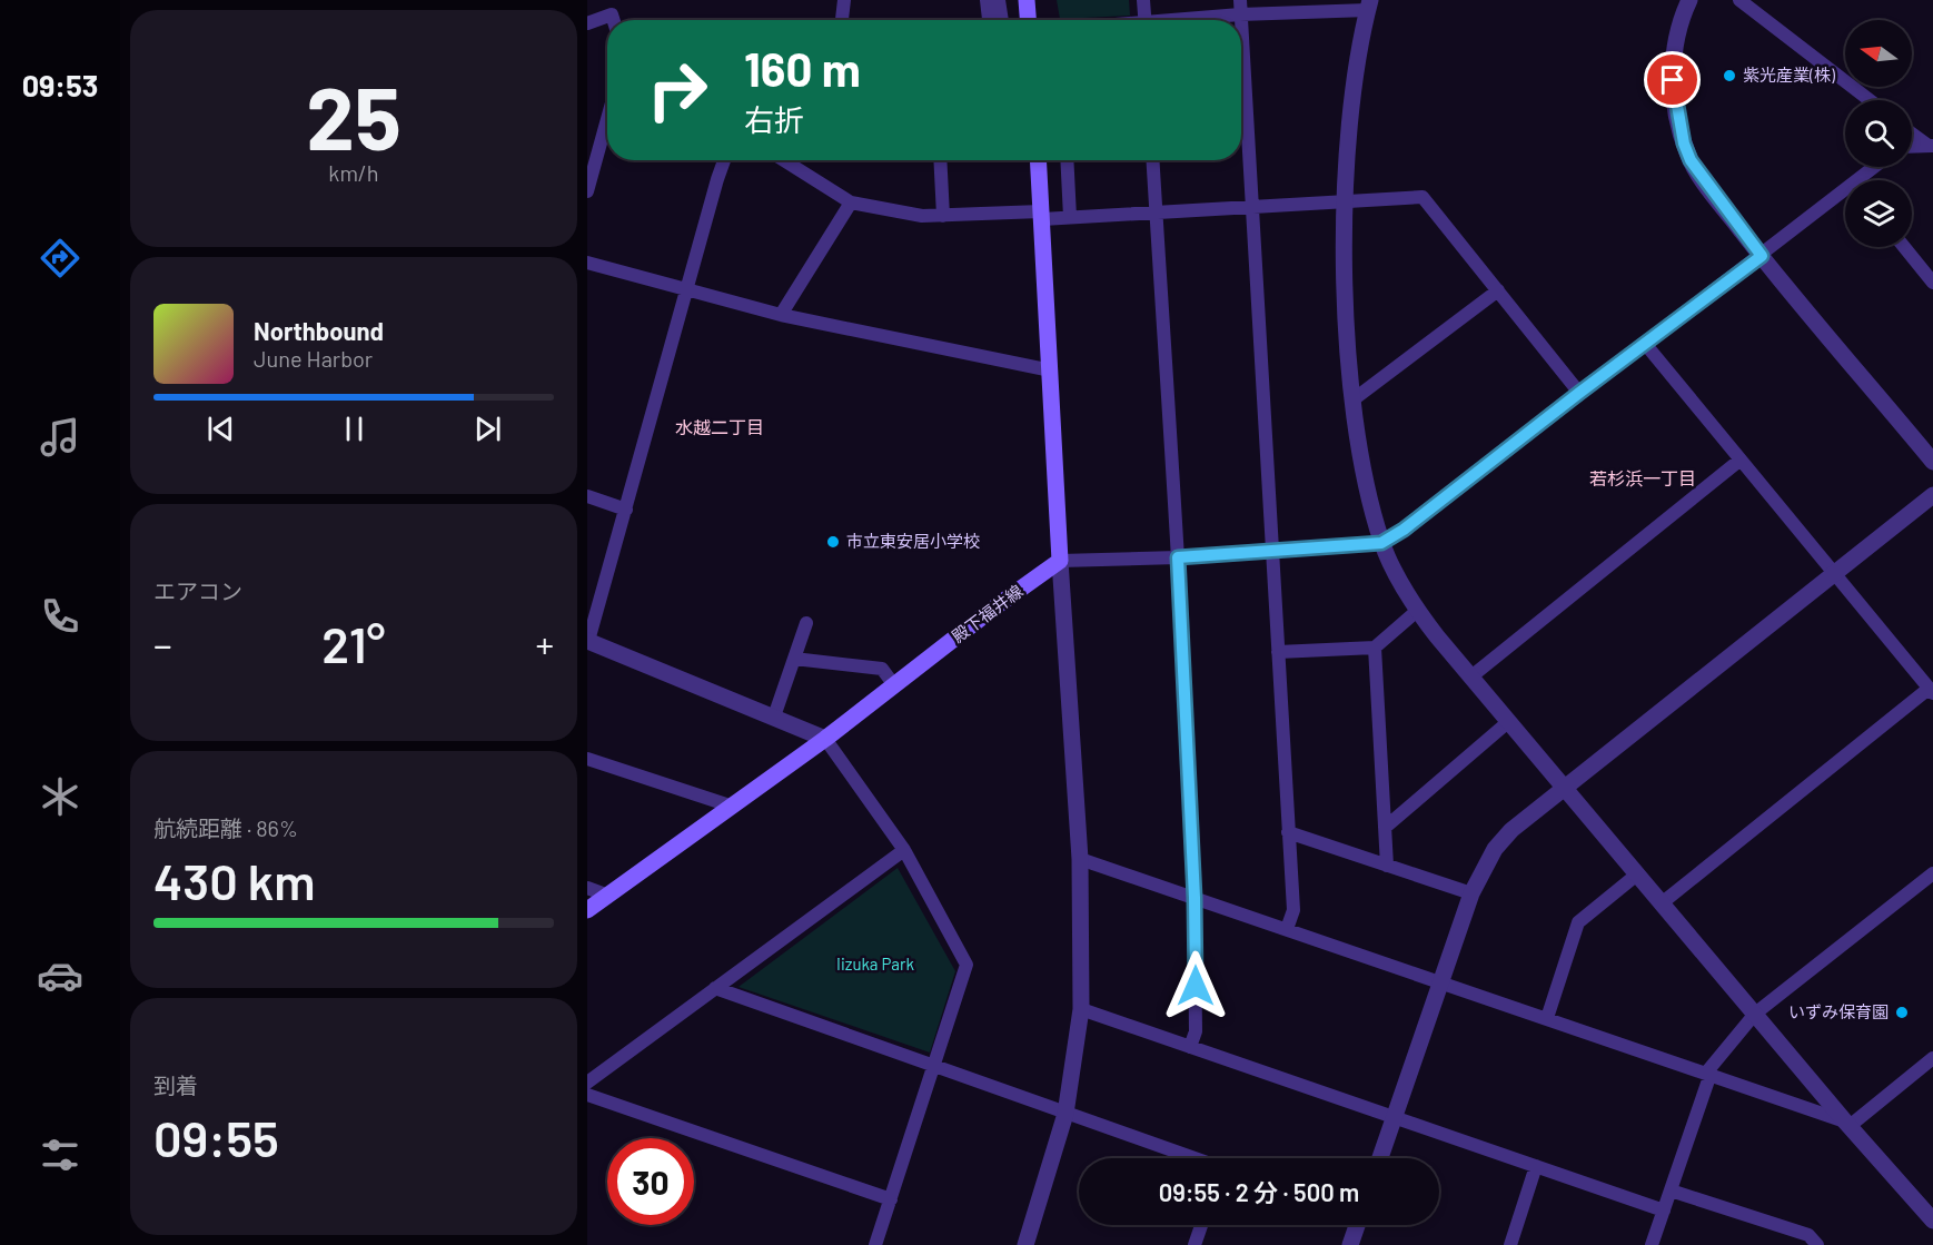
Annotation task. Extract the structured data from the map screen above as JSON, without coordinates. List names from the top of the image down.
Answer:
{
  "streets": {
    "main road": ["殿下福井線"]
  },
  "districts": ["水越二丁目", "若杉浜一丁目"],
  "parks": ["Iizuka Park"],
  "places": ["紫光産業(株)", "市立東安居小学校", "いずみ保育園"],
  "north": "left",
  "page": {
    "tabs": "09:53",
    "tile": [
      ["25", "km/h"],
      "エアコン",
      ["航続距離 · 86%", "430 km"],
      ["到着", "09:55"]
    ],
    "turn": ["160 m", "右折"],
    "song": ["Northbound", "June Harbor"],
    "heat": ["−", "21°", "+"],
    "limit": "30",
    "trip": "09:55 · 2 分 · 500 m"
  }
}
